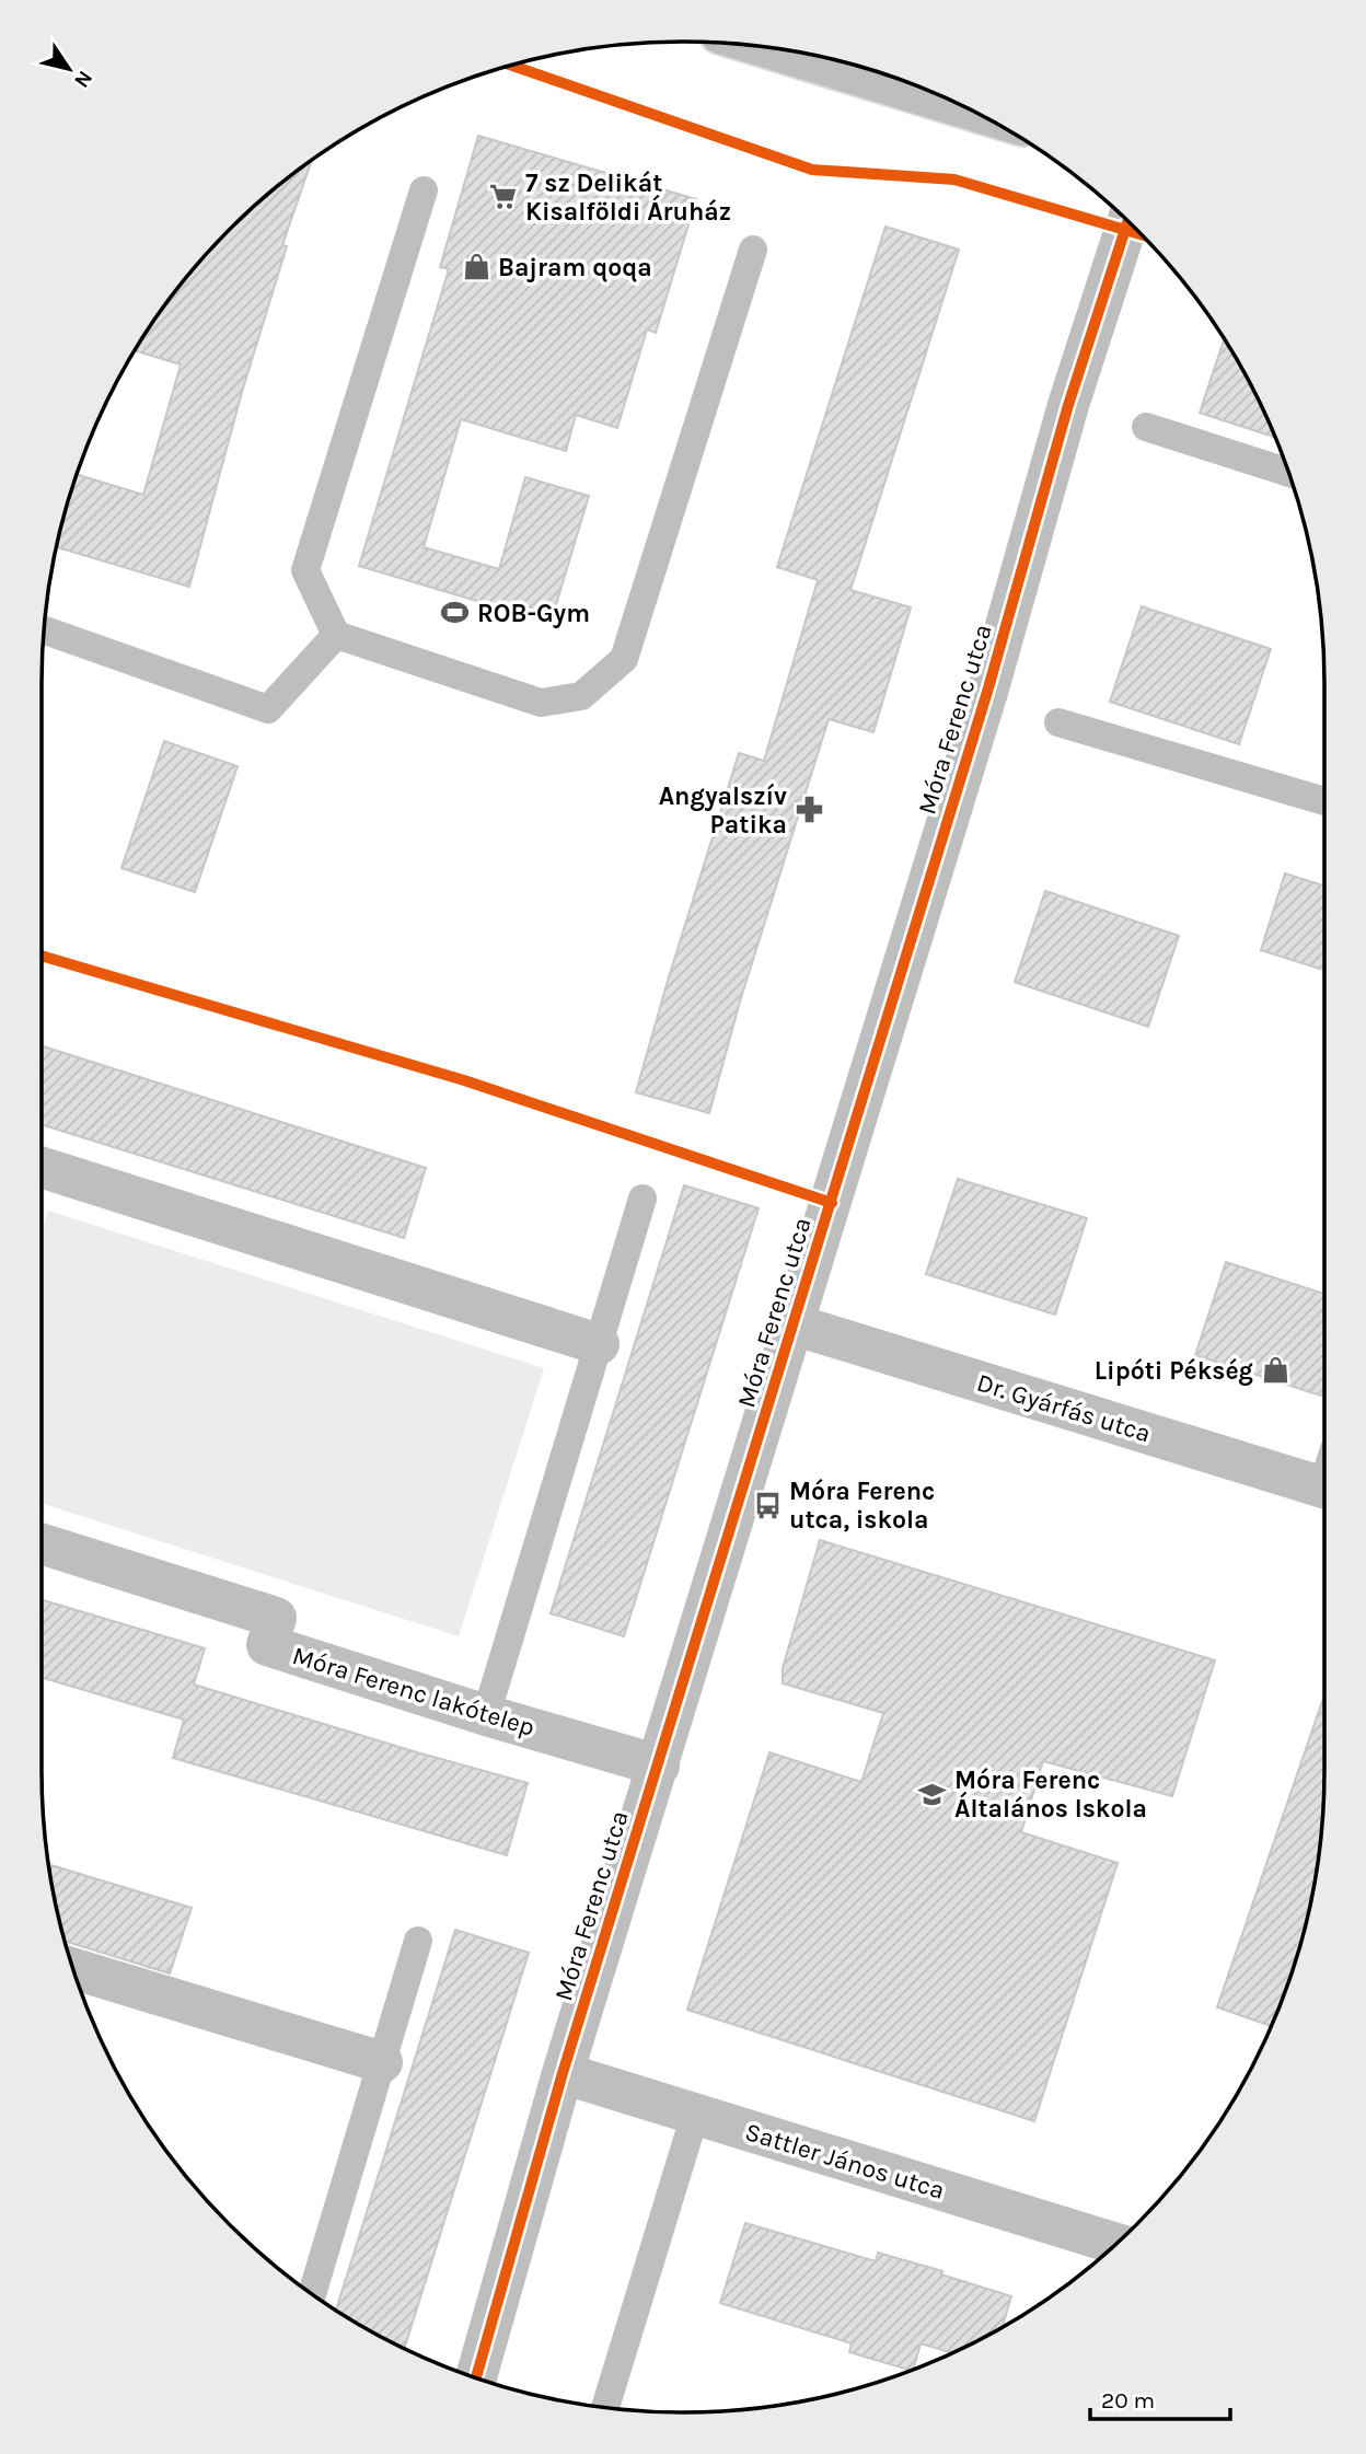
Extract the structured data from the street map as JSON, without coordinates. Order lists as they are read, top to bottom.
{
  "streets": {
    "street": [
      "Móra Ferenc utca",
      "Dr. Gyárfás utca",
      "Móra Ferenc lakótelep",
      "Sattler János utca"
    ]
  },
  "crossings": [
    ["Móra Ferenc utca", "Dr. Gyárfás utca"],
    ["Móra Ferenc utca", "Móra Ferenc lakótelep"],
    ["Móra Ferenc utca", "Sattler János utca"]
  ],
  "places": {
    "supermarket": ["7 sz Delikát Kisalföldi Áruház"],
    "shop": ["Bajram qoqa", "Lipóti Pékség"],
    "sports": ["ROB-Gym"],
    "pharmacy": ["Angyalszív Patika"],
    "bus stop": ["Móra Ferenc utca, iskola"],
    "school or university": ["Móra Ferenc Általános Iskola"]
  },
  "scale_bar": "20 m",
  "north": "bottom right"
}
